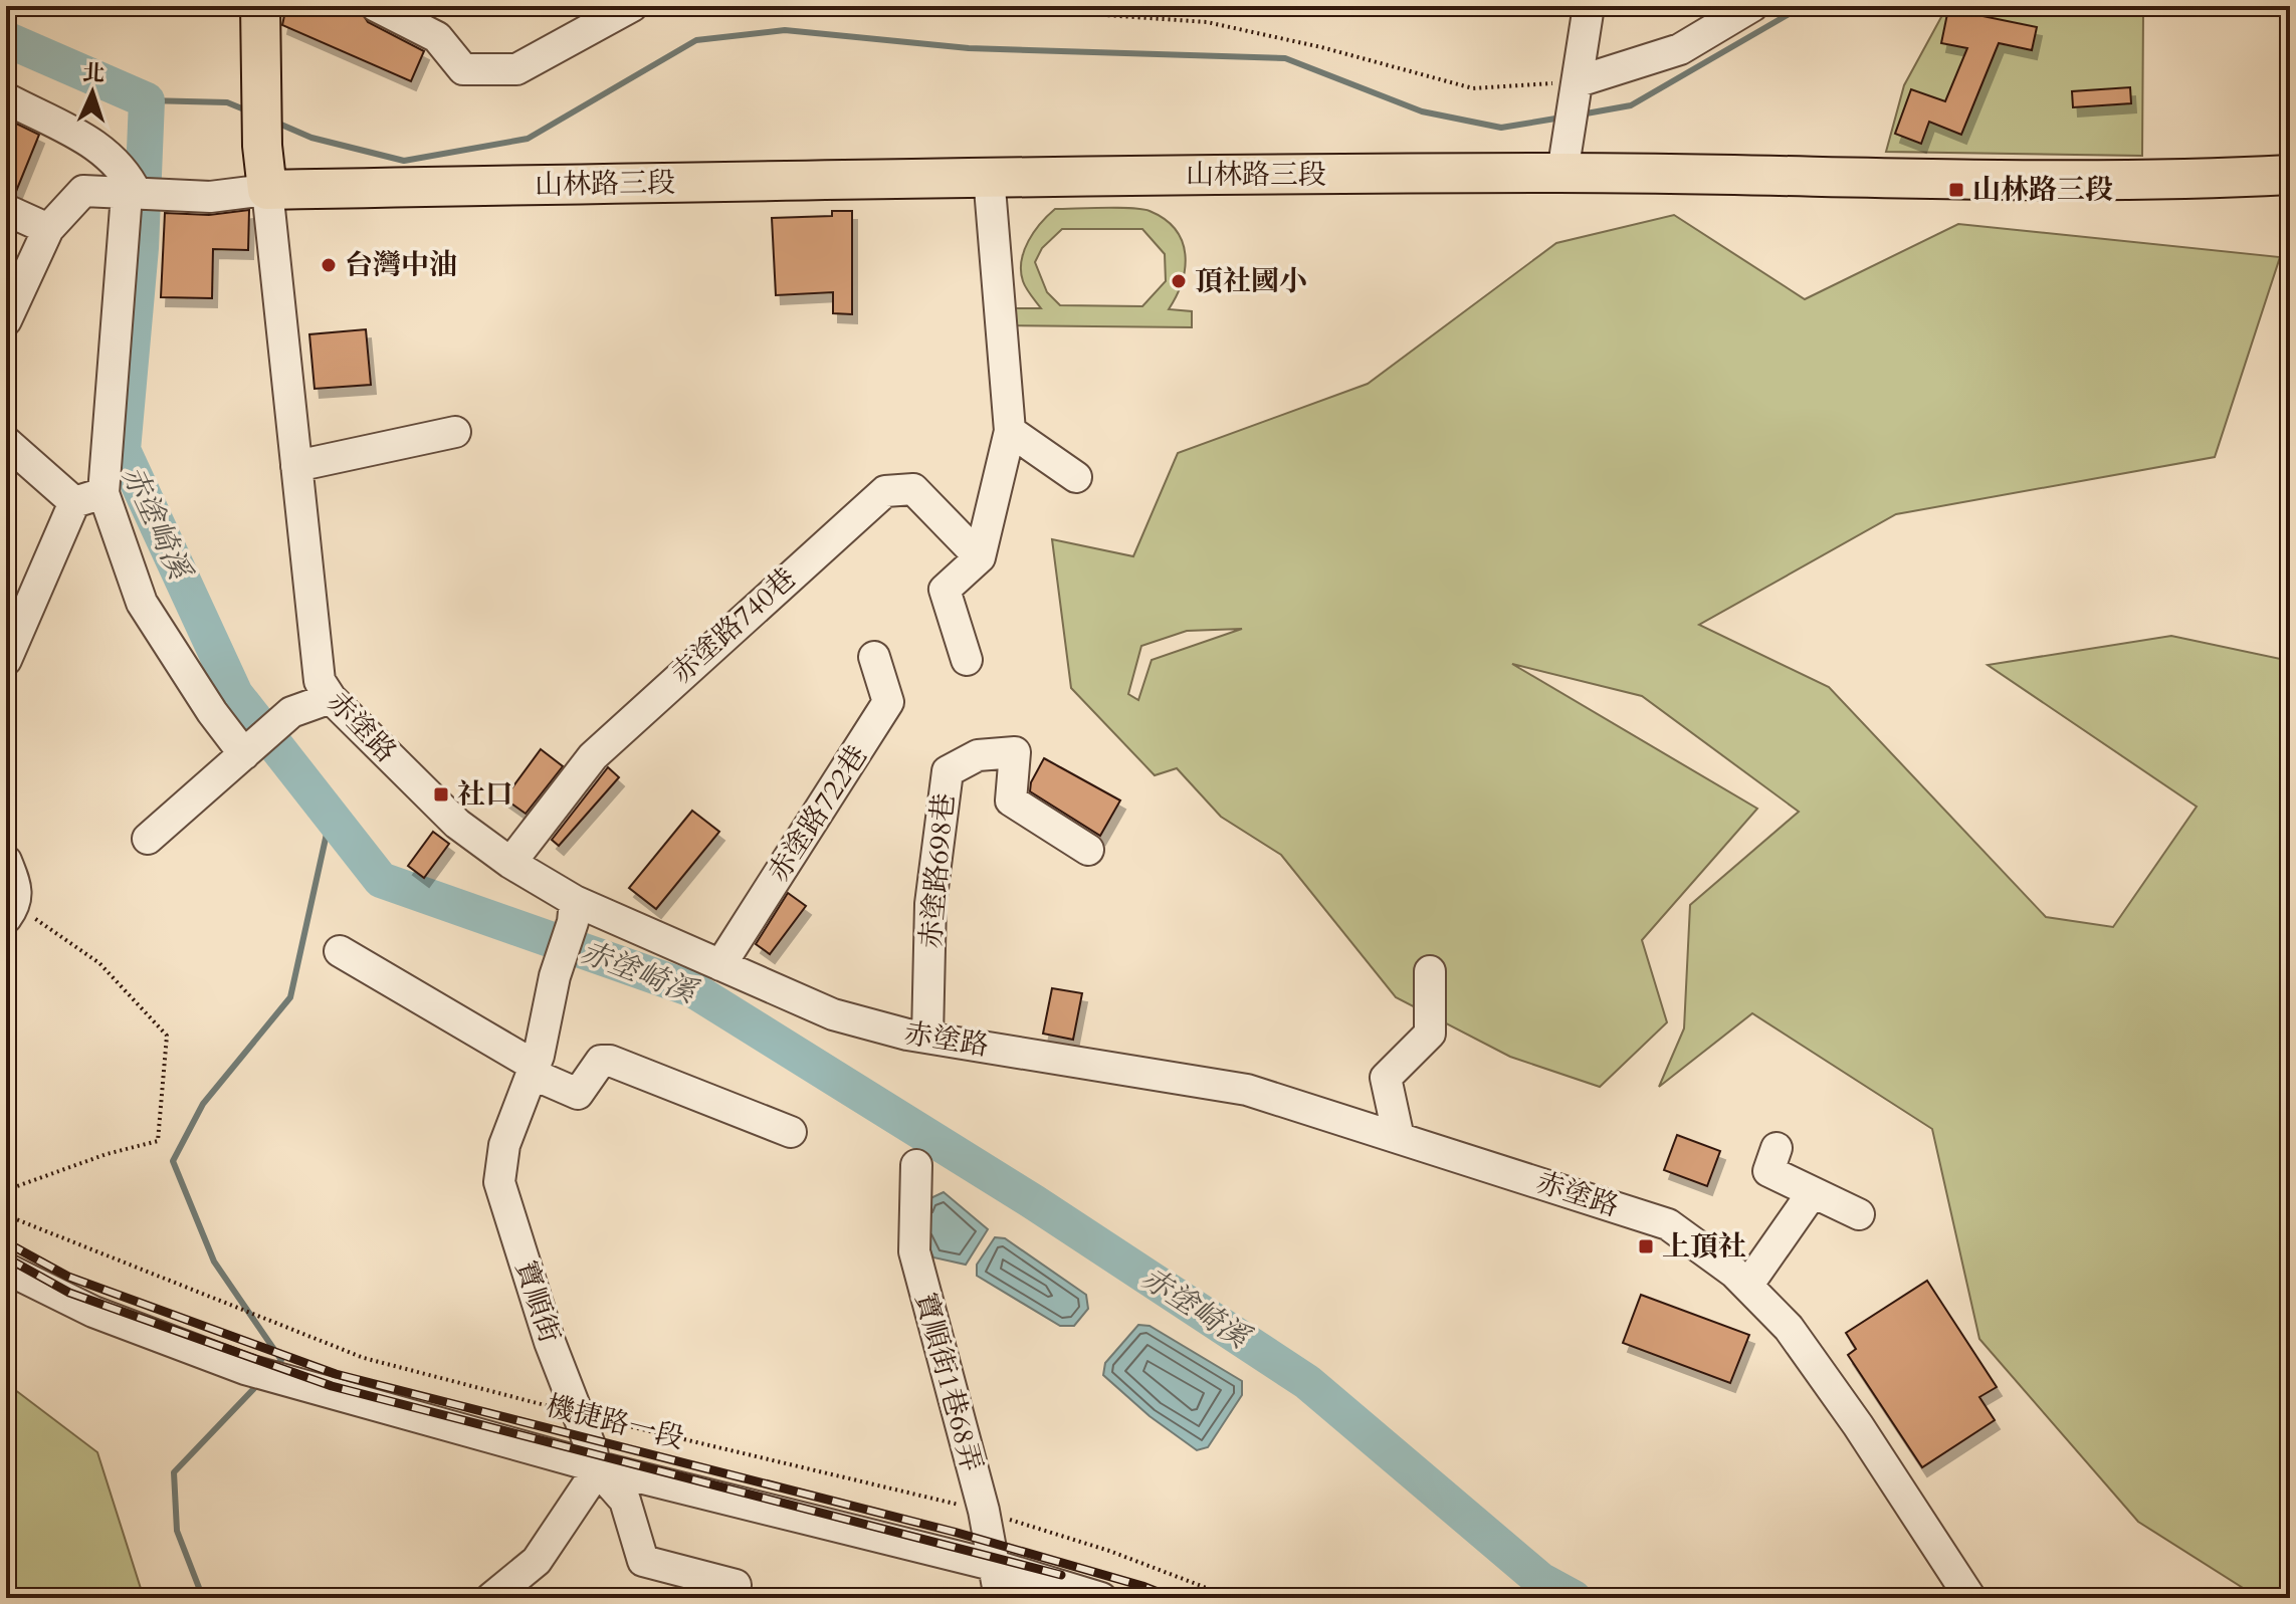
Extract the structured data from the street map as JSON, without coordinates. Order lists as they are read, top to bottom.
{
  "streets": {
    "main road": ["山林路三段"],
    "street": [
      "赤塗路740巷",
      "赤塗路",
      "赤塗路722巷",
      "赤塗路698巷",
      "寶順街",
      "寶順街1巷68弄",
      "機捷路一段"
    ]
  },
  "crossings": [
    ["山林路三段", "赤塗路"],
    ["赤塗路740巷", "赤塗路"],
    ["赤塗路", "赤塗路722巷"],
    ["赤塗路", "赤塗路698巷"],
    ["赤塗路", "寶順街"],
    ["寶順街", "機捷路一段"],
    ["寶順街1巷68弄", "機捷路一段"]
  ],
  "water": ["赤塗崎溪"],
  "places": {
    "transit": ["山林路三段", "社口", "上頂社"],
    "other": ["台灣中油", "頂社國小"]
  },
  "north": "top"
}
